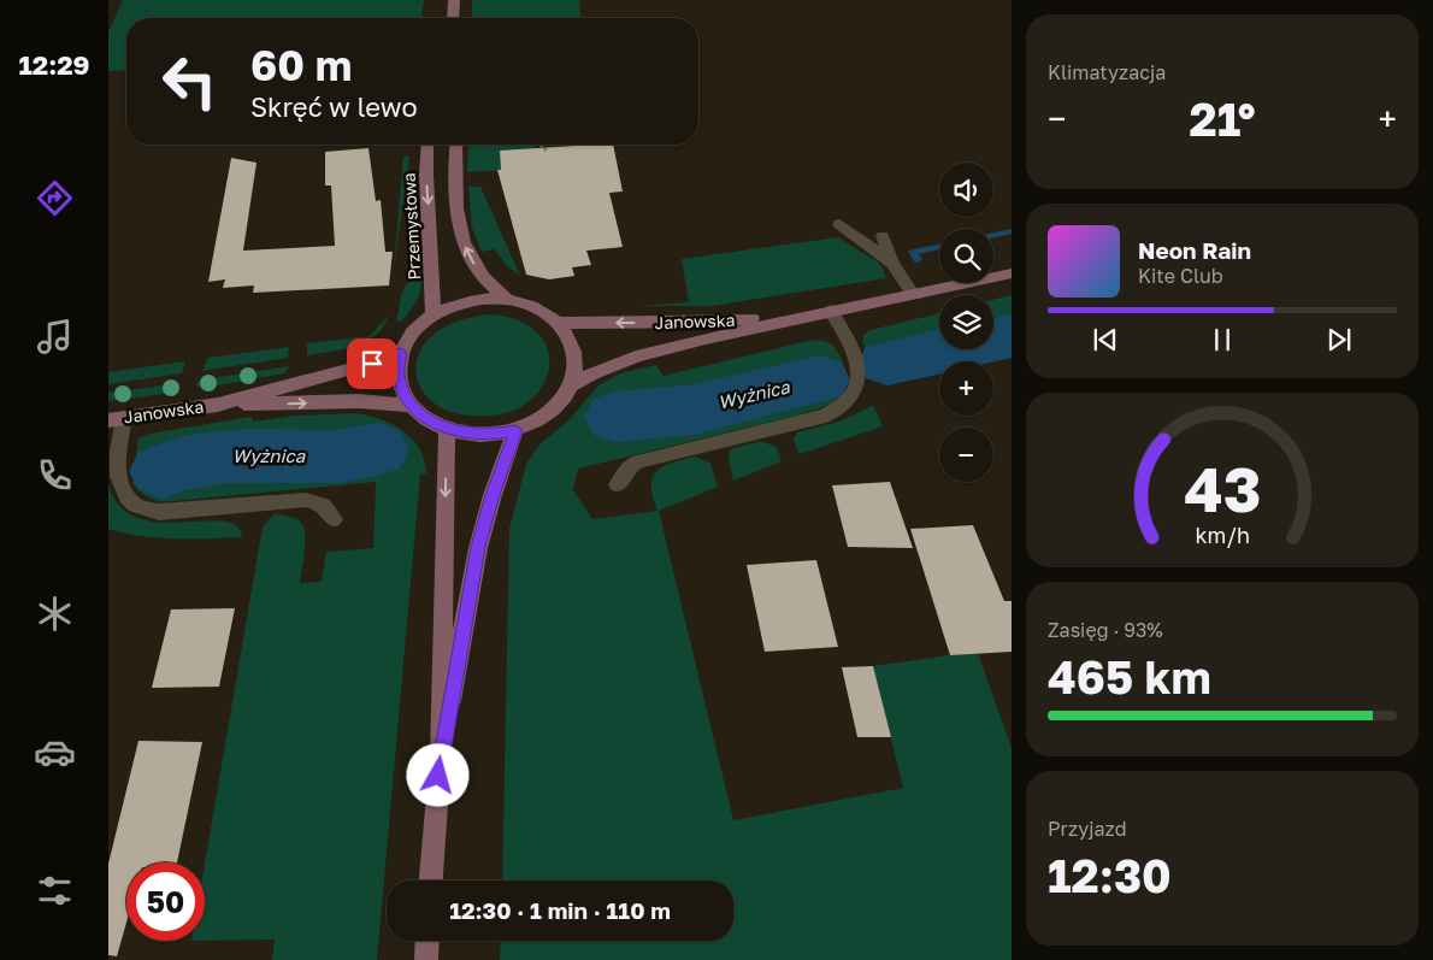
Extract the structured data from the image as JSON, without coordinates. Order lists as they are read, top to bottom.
{
  "streets": {
    "main road": ["Przemysłowa", "Janowska"]
  },
  "crossings": [
    ["Przemysłowa", "Janowska"]
  ],
  "water": ["Wyżnica"],
  "page": {
    "tabs": "12:29",
    "tile": [
      "Klimatyzacja",
      ["Zasięg · 93%", "465 km"],
      ["Przyjazd", "12:30"]
    ],
    "turn": ["60 m", "Skręć w lewo"],
    "heat": ["−", "21°", "+"],
    "map_buttons": ["+", "−"],
    "song": ["Neon Rain", "Kite Club"],
    "limit": "50",
    "trip": "12:30 · 1 min · 110 m",
    "gauge": ["43", "km/h"]
  }
}
